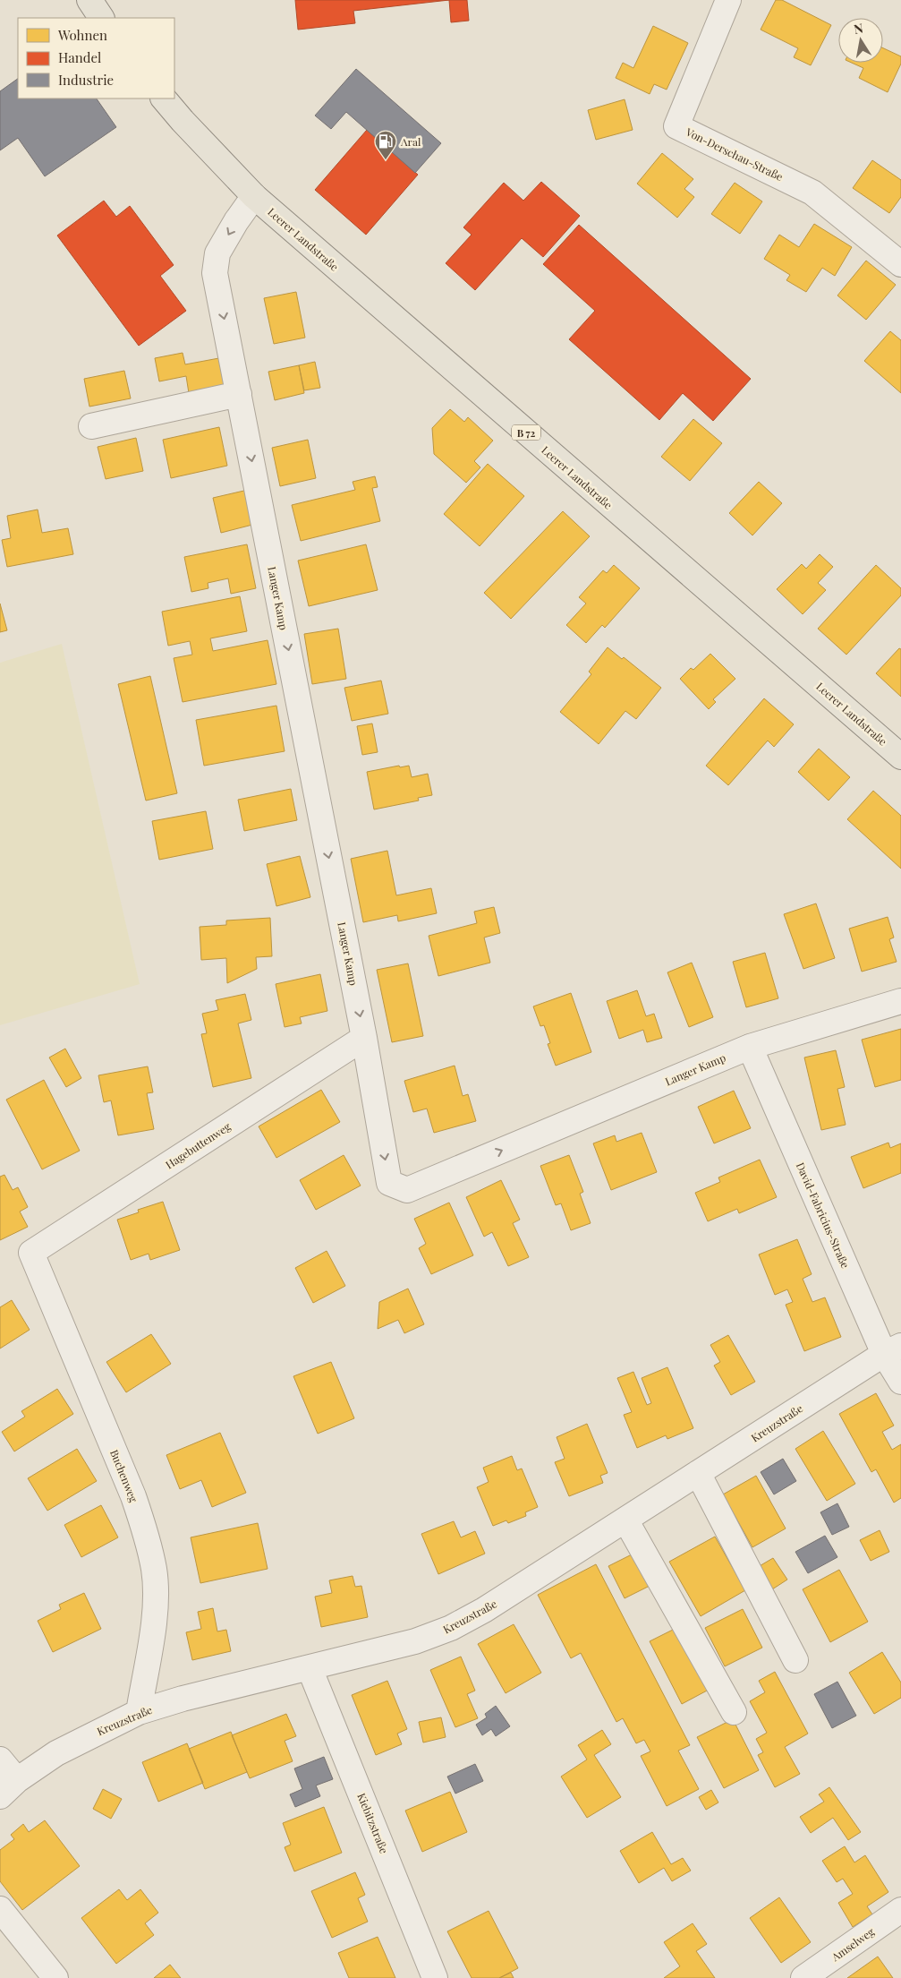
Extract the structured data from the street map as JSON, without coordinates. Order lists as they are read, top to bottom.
{
  "streets": {
    "main road": ["Leerer Landstraße", "B 72"],
    "street": [
      "Von-Derschau-Straße",
      "Langer Kamp",
      "Hagebuttenweg",
      "David-Fabricius-Straße",
      "Kreuzstraße",
      "Buchenweg",
      "Kiebitzstraße",
      "Amselweg"
    ]
  },
  "crossings": [
    ["Leerer Landstraße", "Langer Kamp"],
    ["Langer Kamp", "Hagebuttenweg"],
    ["Langer Kamp", "David-Fabricius-Straße"],
    ["Hagebuttenweg", "Buchenweg"],
    ["David-Fabricius-Straße", "Kreuzstraße"],
    ["Kreuzstraße", "Buchenweg"],
    ["Kreuzstraße", "Kiebitzstraße"]
  ],
  "places": {
    "fuel station": ["Aral"]
  },
  "legend": ["Wohnen", "Handel", "Industrie"],
  "north": "top"
}
